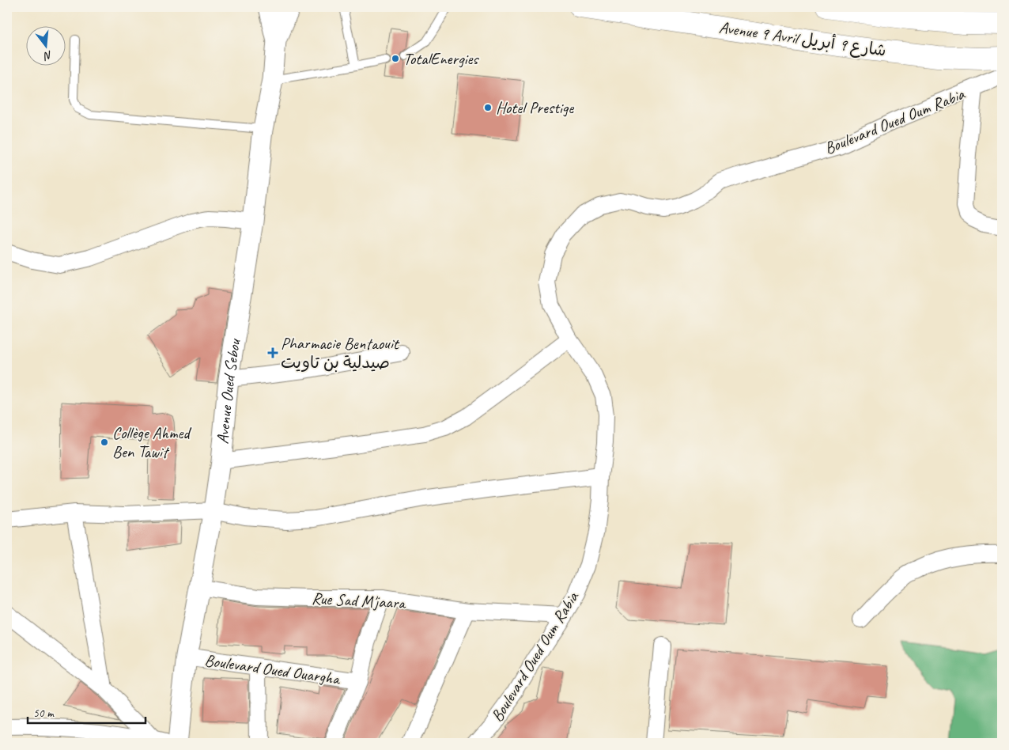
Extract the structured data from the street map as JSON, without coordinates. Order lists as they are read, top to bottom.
{
  "streets": {
    "highway": ["Avenue 9 Avril شارع 9 أبريل"],
    "street": [
      "Boulevard Oued Oum Rabia",
      "Avenue Oued Sebou",
      "Rue Sad M'jaara",
      "Boulevard Oued Ouargha"
    ]
  },
  "crossings": [
    ["Boulevard Oued Oum Rabia", "Rue Sad M'jaara"],
    ["Avenue Oued Sebou", "Rue Sad M'jaara"],
    ["Avenue Oued Sebou", "Boulevard Oued Ouargha"]
  ],
  "places": {
    "other": ["TotalEnergies", "Hotel Prestige", "Collège Ahmed Ben Tawit"],
    "health": ["Pharmacie Bentaouit صيدلية بن تاويت"]
  },
  "scale_bar": "50 m",
  "north": "bottom"
}
